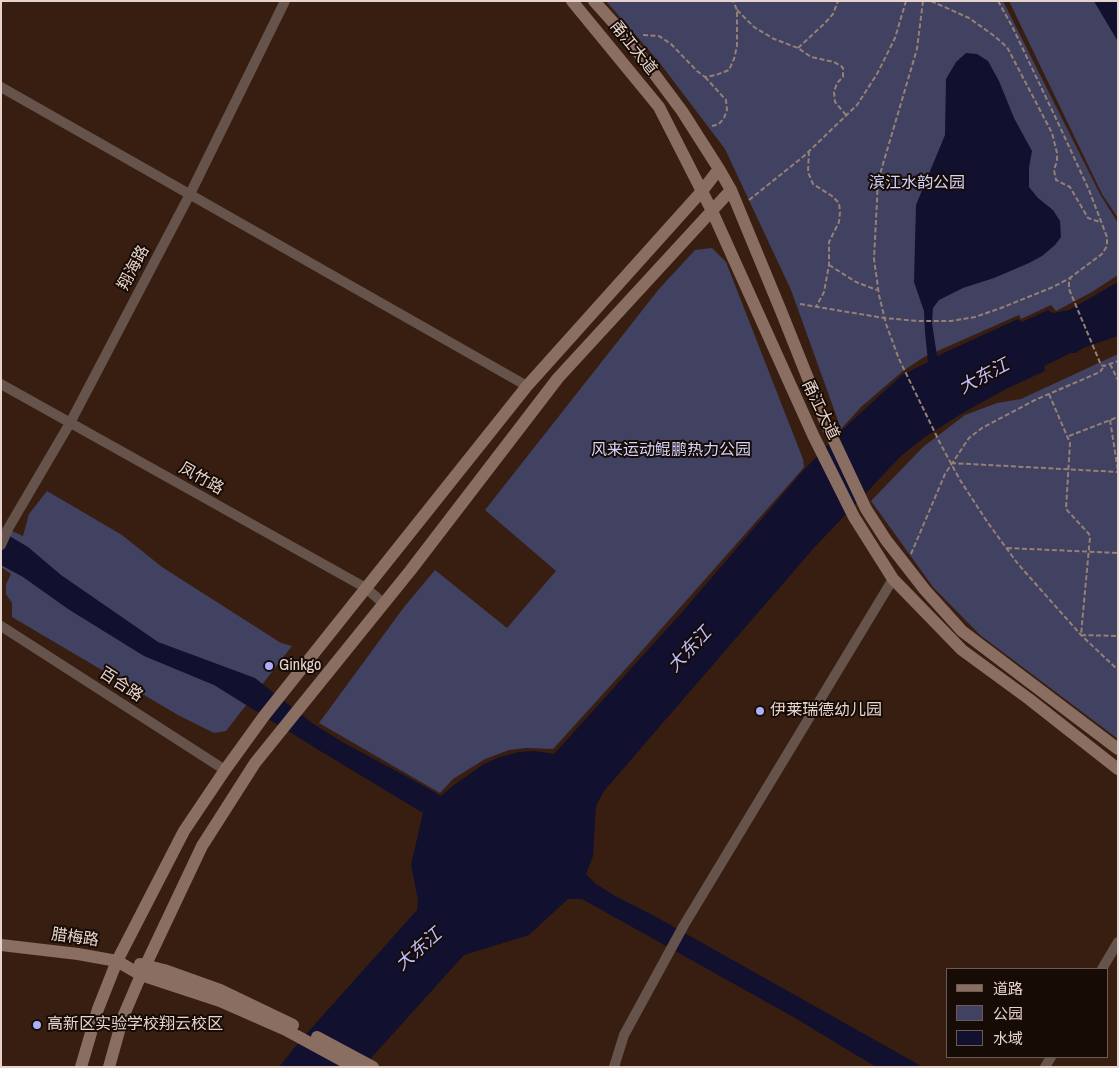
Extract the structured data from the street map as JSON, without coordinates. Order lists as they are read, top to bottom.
{
  "streets": {
    "street": [
      "甬江大道",
      "翔海路",
      "凤竹路",
      "百合路",
      "腊梅路"
    ]
  },
  "crossings": [
    ["翔海路", "凤竹路"]
  ],
  "water": ["大东江"],
  "parks": ["滨江水韵公园", "风来运动鲲鹏热力公园"],
  "places": ["Ginkgo", "伊莱瑞德幼儿园", "高新区实验学校翔云校区"],
  "legend": ["道路", "公园", "水域"]
}
